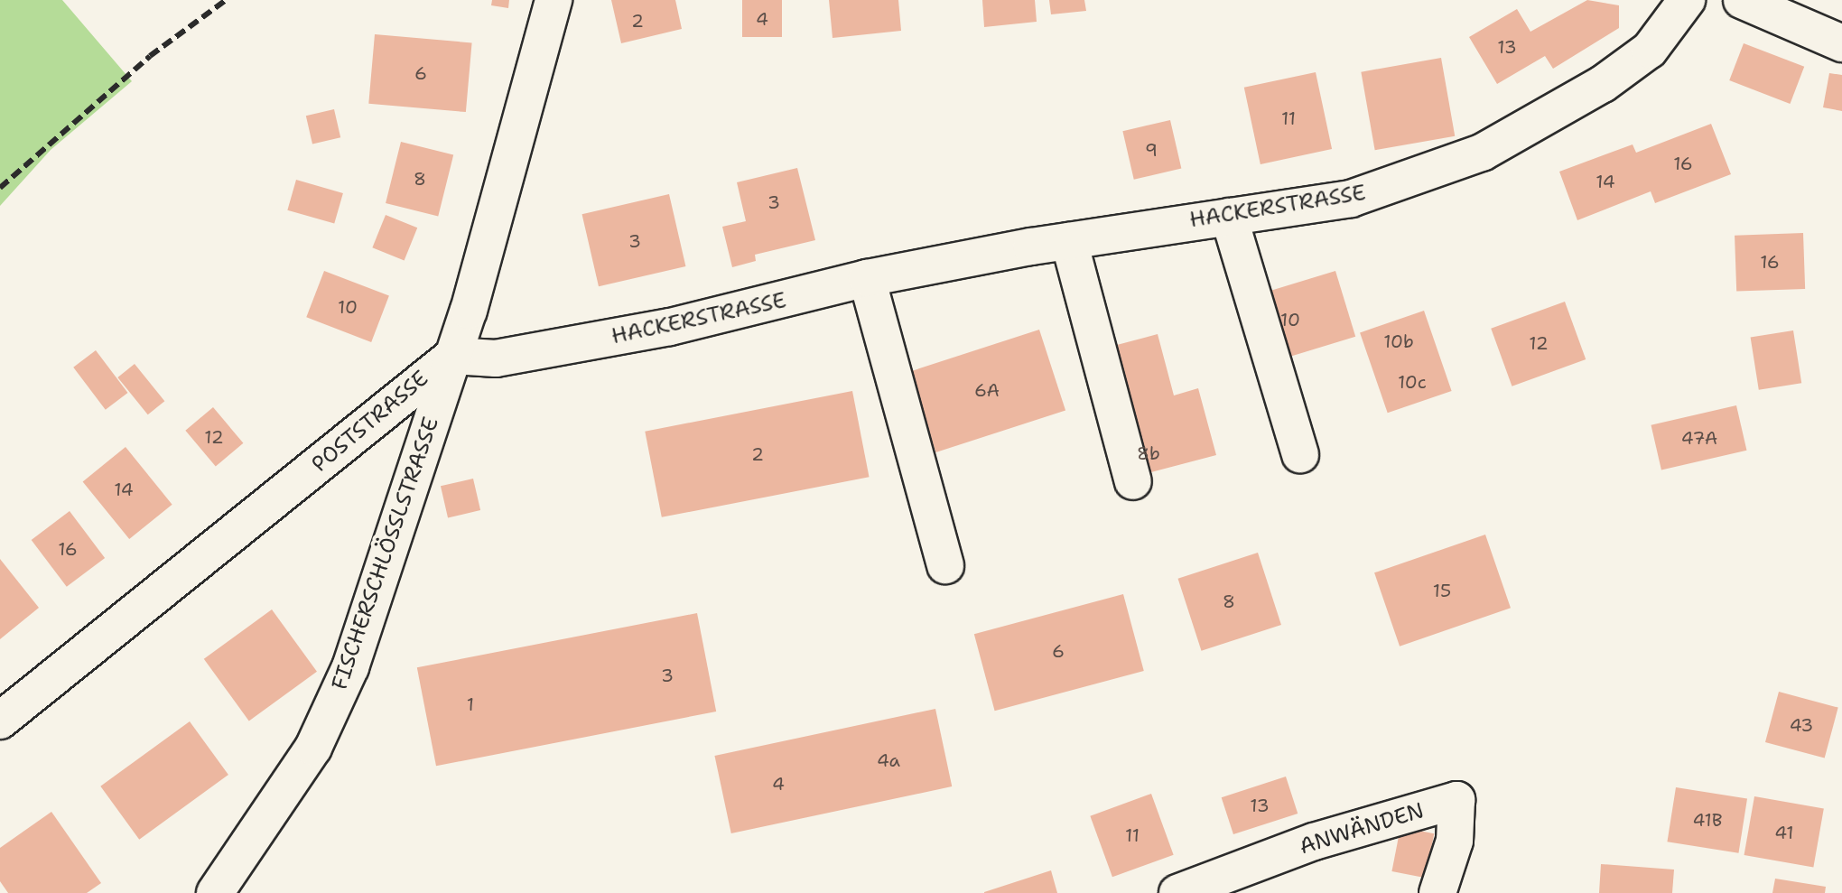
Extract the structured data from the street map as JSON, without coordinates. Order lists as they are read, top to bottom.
{
  "streets": {
    "street": [
      "HACKERSTRASSE",
      "POSTSTRASSE",
      "FISCHERSCHLÖSSLSTRASSE",
      "ANWÄNDEN"
    ]
  },
  "crossings": [
    ["HACKERSTRASSE", "POSTSTRASSE"],
    ["HACKERSTRASSE", "FISCHERSCHLÖSSLSTRASSE"],
    ["POSTSTRASSE", "FISCHERSCHLÖSSLSTRASSE"]
  ],
  "house_numbers": [
    "4",
    "2",
    "13",
    "6",
    "11",
    "9",
    "16",
    "8",
    "14",
    "3",
    "3",
    "16",
    "10",
    "10",
    "10b",
    "12",
    "10c",
    "6A",
    "12",
    "47A",
    "8b",
    "2",
    "14",
    "16",
    "15",
    "8",
    "6",
    "3",
    "1",
    "43",
    "4a",
    "4",
    "13",
    "41B",
    "41",
    "11"
  ]
}
